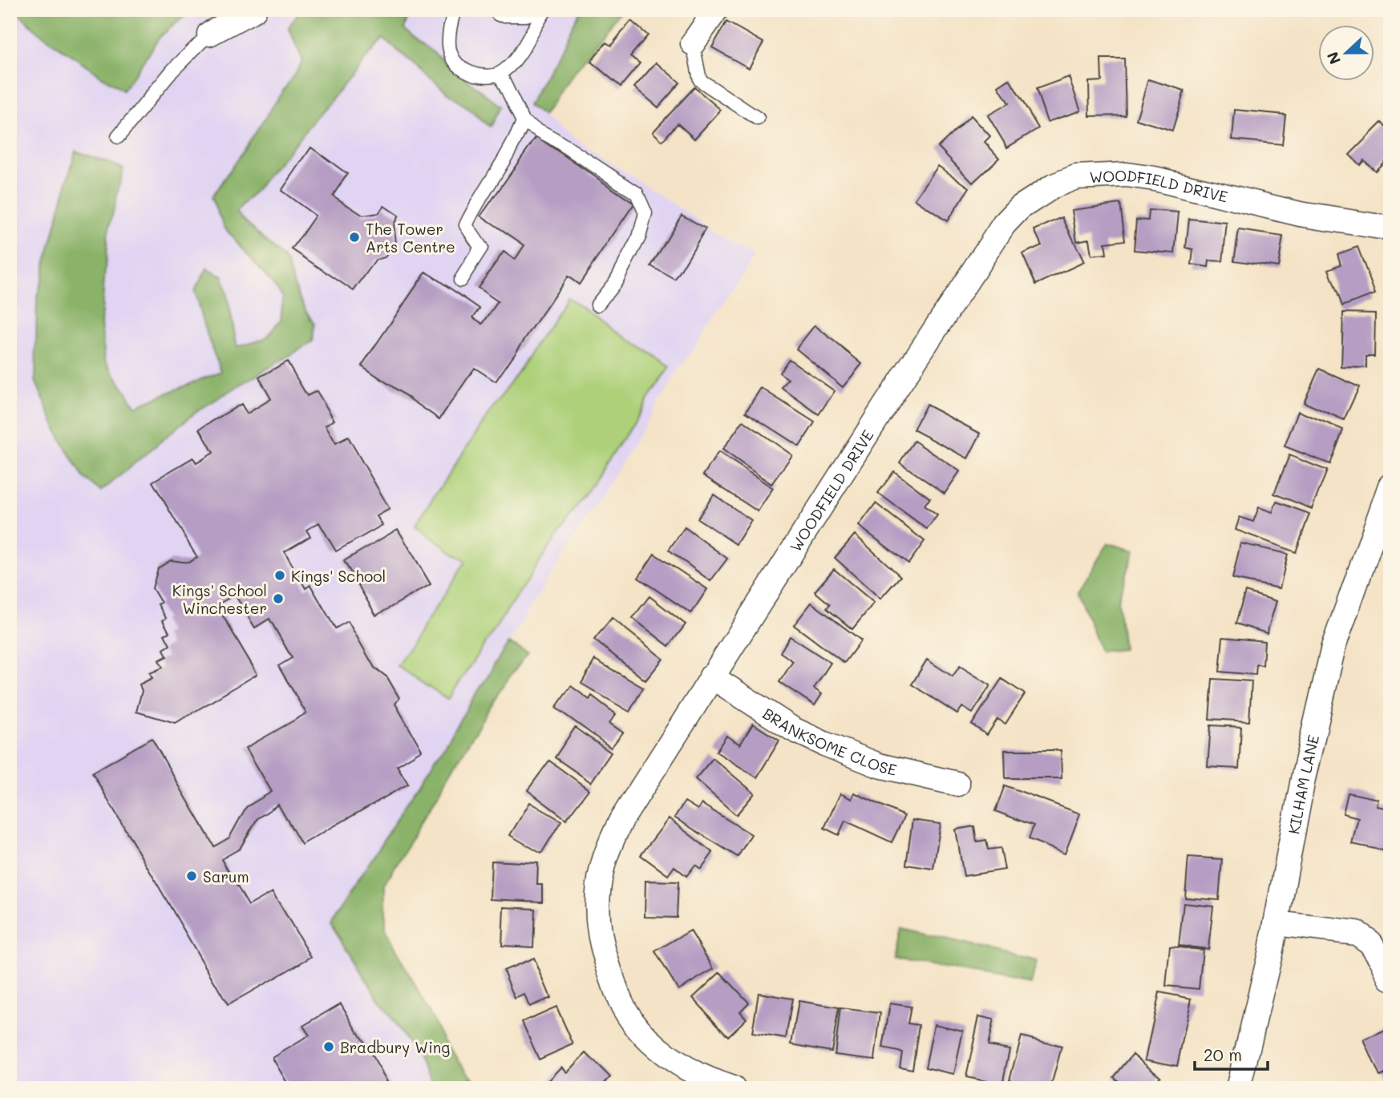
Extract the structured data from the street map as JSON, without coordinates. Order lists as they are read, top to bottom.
{
  "streets": {
    "street": ["WOODFIELD DRIVE", "BRANKSOME CLOSE", "KILHAM LANE"]
  },
  "crossings": [
    ["WOODFIELD DRIVE", "BRANKSOME CLOSE"]
  ],
  "places": [
    "The Tower Arts Centre",
    "Kings' School",
    "Kings' School Winchester",
    "Sarum",
    "Bradbury Wing"
  ],
  "scale_bar": "20 m",
  "north": "left"
}
